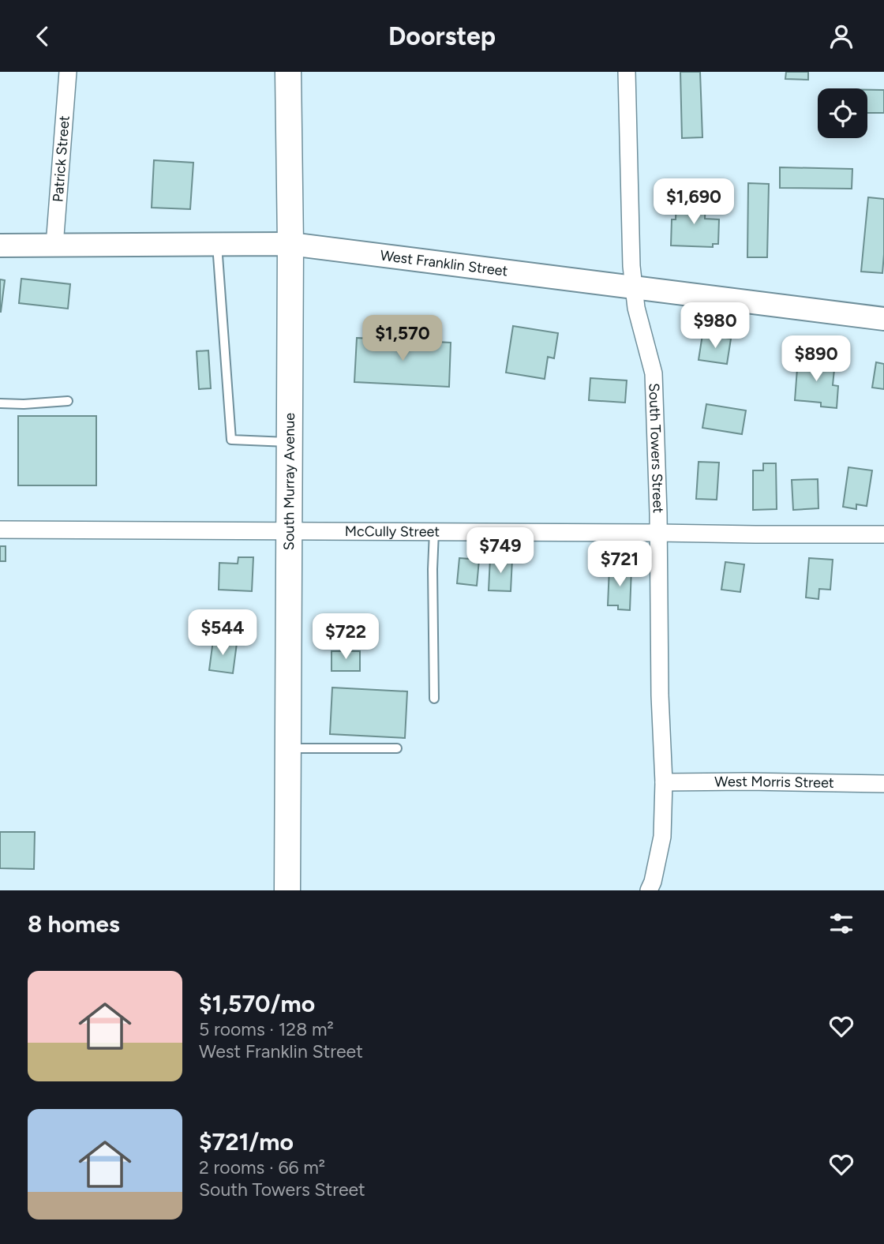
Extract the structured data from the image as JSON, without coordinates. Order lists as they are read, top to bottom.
{
  "streets": {
    "main road": ["South Murray Avenue"],
    "street": [
      "Patrick Street",
      "West Franklin Street",
      "South Towers Street",
      "McCully Street",
      "West Morris Street"
    ]
  },
  "crossings": [
    ["Patrick Street", "West Franklin Street"],
    ["West Franklin Street", "South Towers Street"],
    ["West Franklin Street", "South Murray Avenue"],
    ["South Towers Street", "McCully Street"],
    ["South Towers Street", "West Morris Street"],
    ["South Murray Avenue", "McCully Street"]
  ],
  "page": {
    "header": "Doorstep",
    "price": [
      "$1,690",
      "$980",
      "$1,570",
      "$890",
      "$749",
      "$721",
      "$544",
      "$722"
    ],
    "heading": "8 homes",
    "list": [
      {
        "name": "$1,570/mo",
        "note": "5 rooms · 128 m² · West Franklin Street"
      },
      {
        "name": "$721/mo",
        "note": "2 rooms · 66 m² · South Towers Street"
      }
    ]
  }
}
